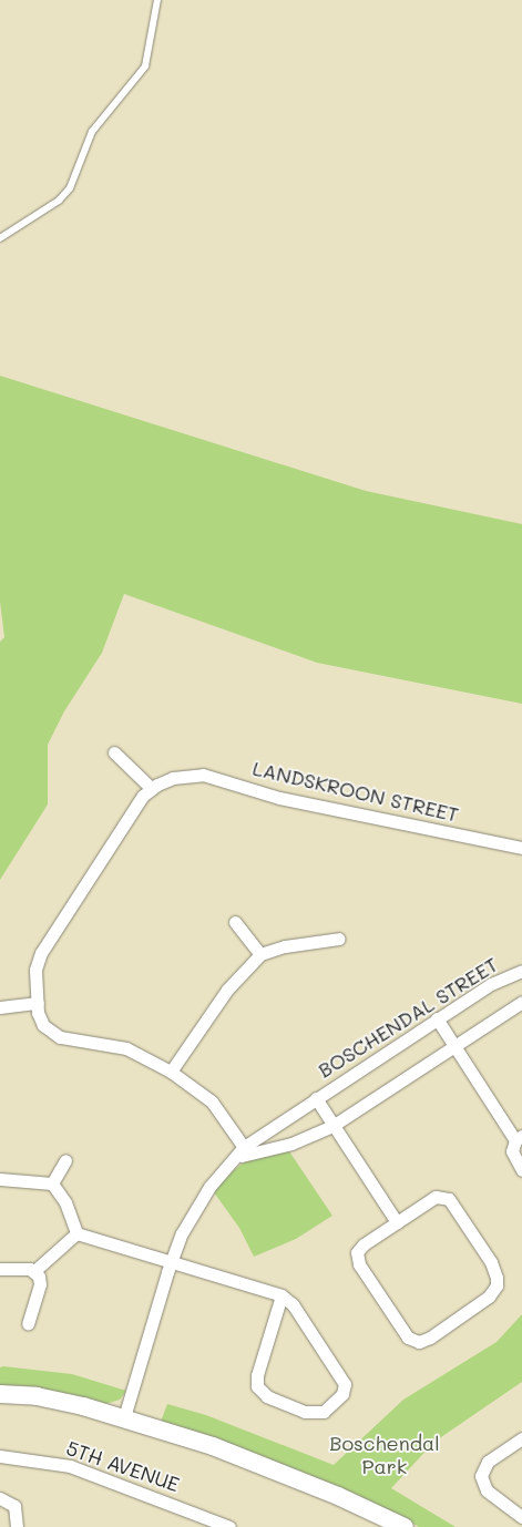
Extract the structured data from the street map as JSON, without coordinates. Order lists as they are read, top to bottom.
{
  "streets": {
    "street": ["LANDSKROON STREET", "BOSCHENDAL STREET", "5TH AVENUE"]
  },
  "crossings": [
    ["LANDSKROON STREET", "BOSCHENDAL STREET"]
  ],
  "parks": ["Boschendal Park"]
}
